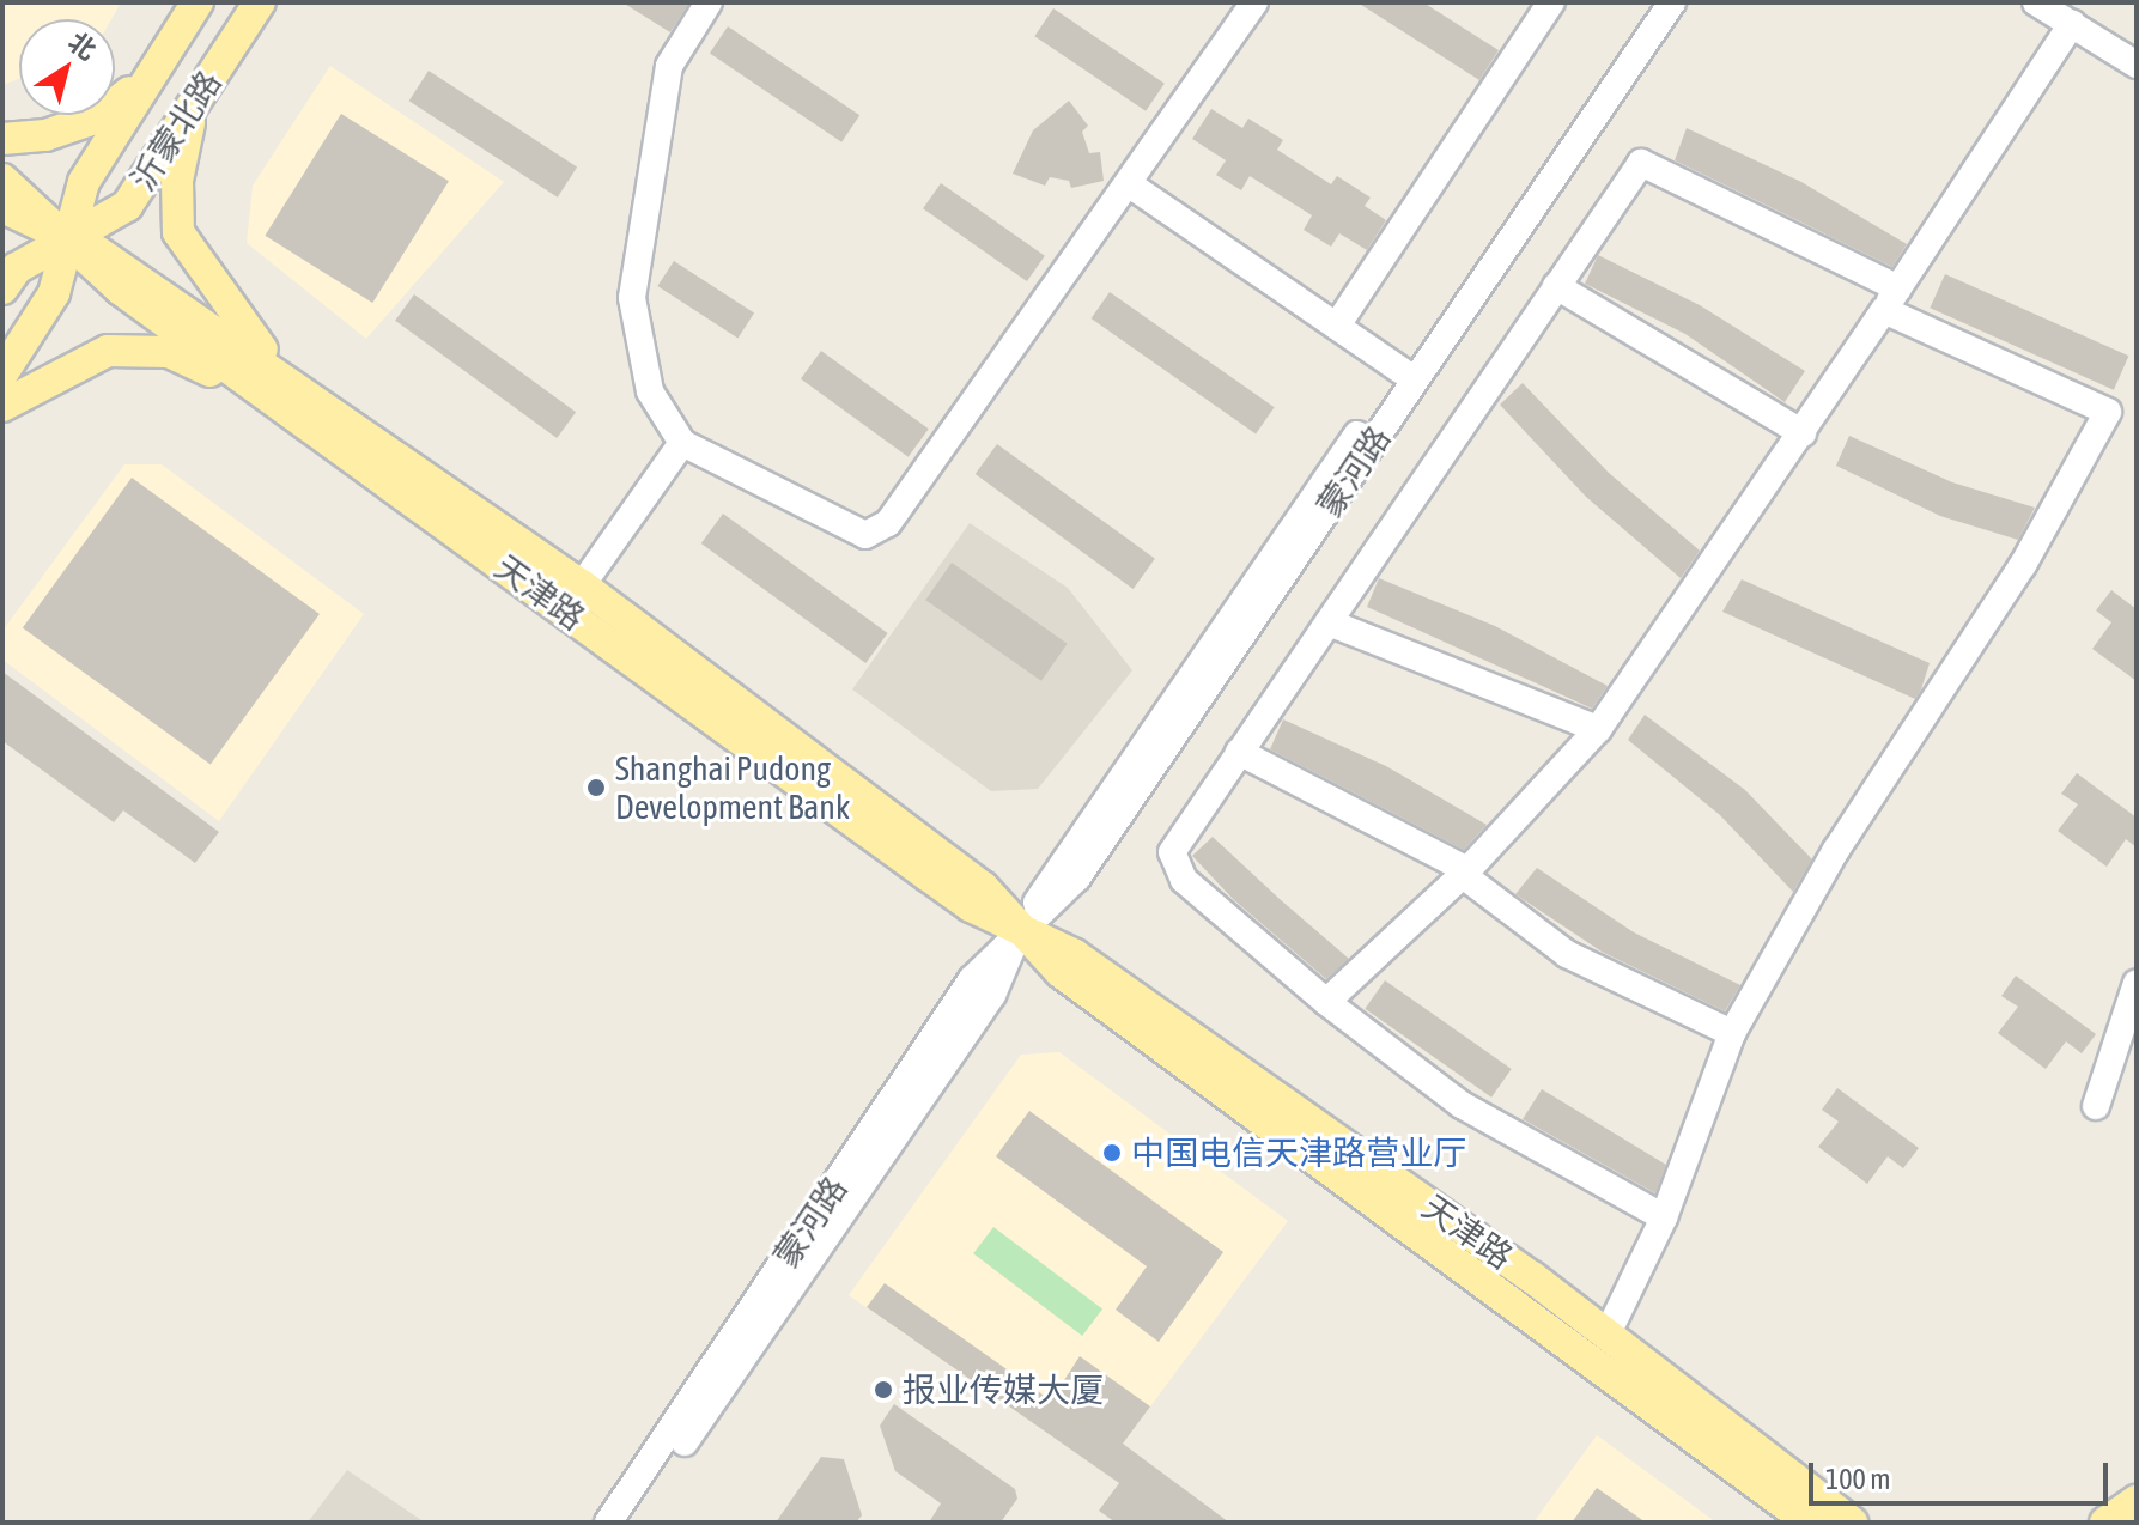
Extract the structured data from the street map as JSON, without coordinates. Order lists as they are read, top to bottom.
{
  "streets": {
    "main road": ["沂蒙北路", "天津路"],
    "street": ["蒙河路"]
  },
  "crossings": [
    ["沂蒙北路", "天津路"],
    ["蒙河路", "天津路"]
  ],
  "places": ["Shanghai Pudong Development Bank", "中国电信天津路营业厅", "报业传媒大厦"],
  "scale_bar": "100 m",
  "north": "top right"
}
